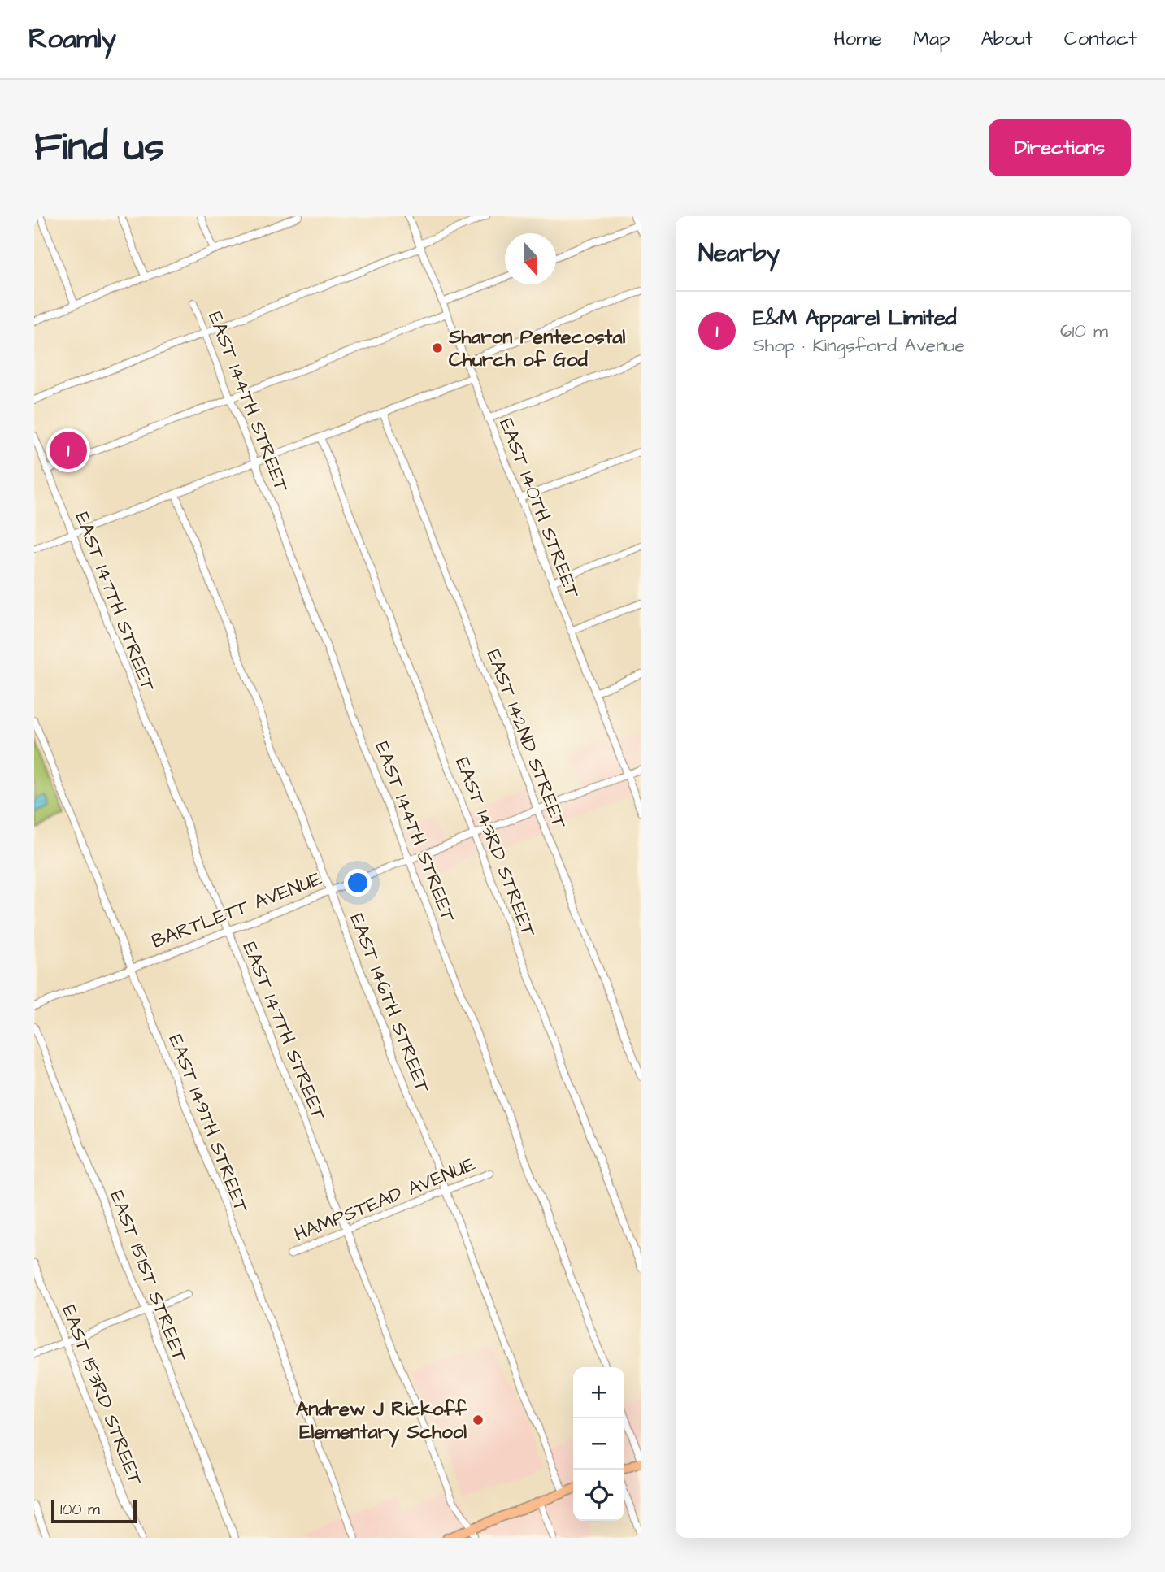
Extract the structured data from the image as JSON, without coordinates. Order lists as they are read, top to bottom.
{
  "streets": {
    "street": [
      "EAST 144TH STREET",
      "EAST 140TH STREET",
      "EAST 147TH STREET",
      "EAST 142ND STREET",
      "EAST 143RD STREET",
      "BARTLETT AVENUE",
      "EAST 146TH STREET",
      "EAST 149TH STREET",
      "HAMPSTEAD AVENUE",
      "EAST 151ST STREET",
      "EAST 153RD STREET"
    ]
  },
  "crossings": [
    ["EAST 144TH STREET", "BARTLETT AVENUE"],
    ["EAST 140TH STREET", "BARTLETT AVENUE"],
    ["EAST 147TH STREET", "BARTLETT AVENUE"],
    ["EAST 147TH STREET", "HAMPSTEAD AVENUE"],
    ["EAST 142ND STREET", "BARTLETT AVENUE"],
    ["EAST 143RD STREET", "BARTLETT AVENUE"],
    ["BARTLETT AVENUE", "EAST 146TH STREET"],
    ["BARTLETT AVENUE", "EAST 149TH STREET"],
    ["EAST 146TH STREET", "HAMPSTEAD AVENUE"]
  ],
  "places": ["Sharon Pentecostal Church of God", "Andrew J Rickoff Elementary School"],
  "scale_bar": "100 m",
  "north": "bottom",
  "page": {
    "header": "Roamly",
    "nav": [
      "Home",
      "Map",
      "About",
      "Contact"
    ],
    "buttons": "Directions",
    "title": "Find us",
    "heading": "Nearby",
    "list": [
      {
        "mark": "1",
        "name": "E&M Apparel Limited",
        "note": "Shop · Kingsford Avenue",
        "value": "610 m"
      }
    ],
    "pins": "1",
    "map_buttons": ["+", "−"],
    "scale": "100 m"
  }
}
